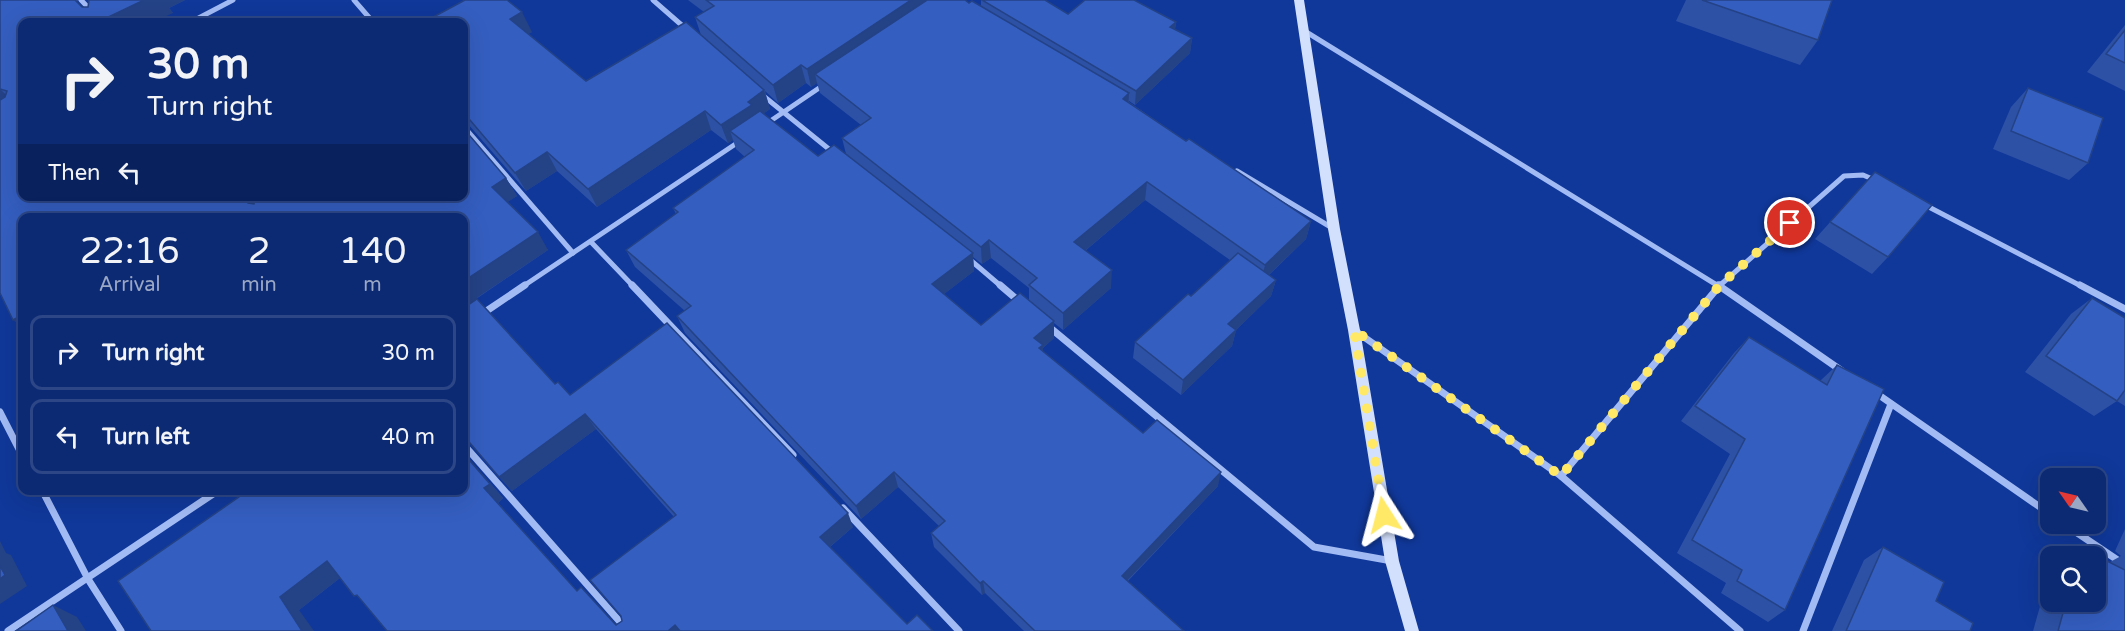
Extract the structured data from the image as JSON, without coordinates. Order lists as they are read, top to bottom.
{
  "north": "top left",
  "page": {
    "turn": ["30 m", "Turn right"],
    "then": "Then",
    "eta": [
      "22:16",
      "Arrival",
      "2",
      "min",
      "140",
      "m"
    ],
    "list": [
      {
        "name": "Turn right",
        "value": "30 m"
      },
      {
        "name": "Turn left",
        "value": "40 m"
      }
    ]
  }
}
